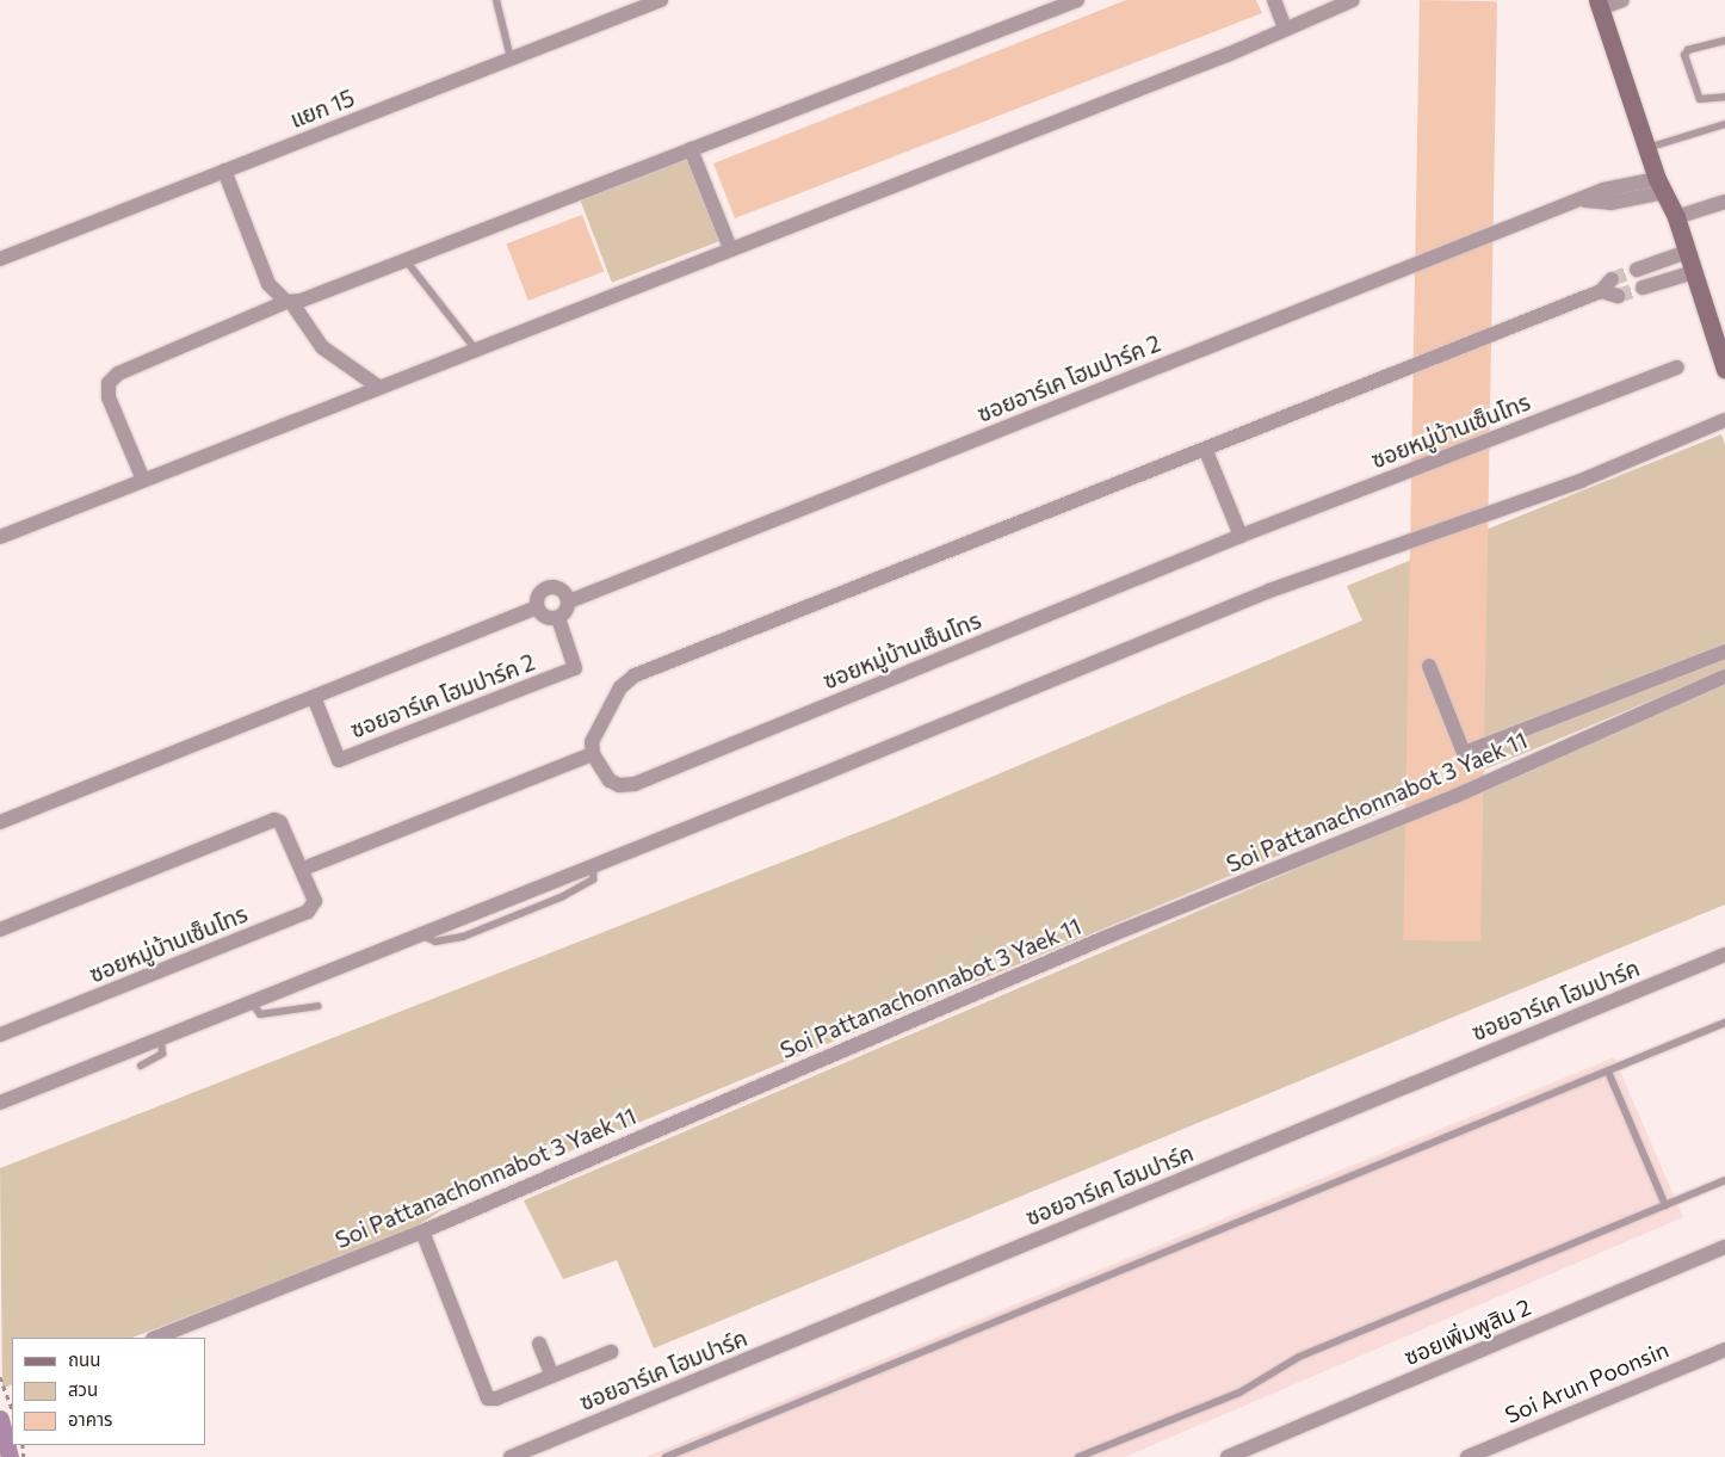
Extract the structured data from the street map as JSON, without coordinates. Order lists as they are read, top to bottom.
{
  "streets": {
    "street": [
      "แยก 15",
      "ซอยอาร์เค โฮมปาร์ค 2",
      "ซอยหมู่บ้านเซ็นโทร",
      "Soi Pattanachonnabot 3 Yaek 11",
      "ซอยอาร์เค โฮมปาร์ค",
      "ซอยเพิ่มพูสิน 2",
      "Soi Arun Poonsin"
    ]
  },
  "legend": ["ถนน", "สวน", "อาคาร"]
}
